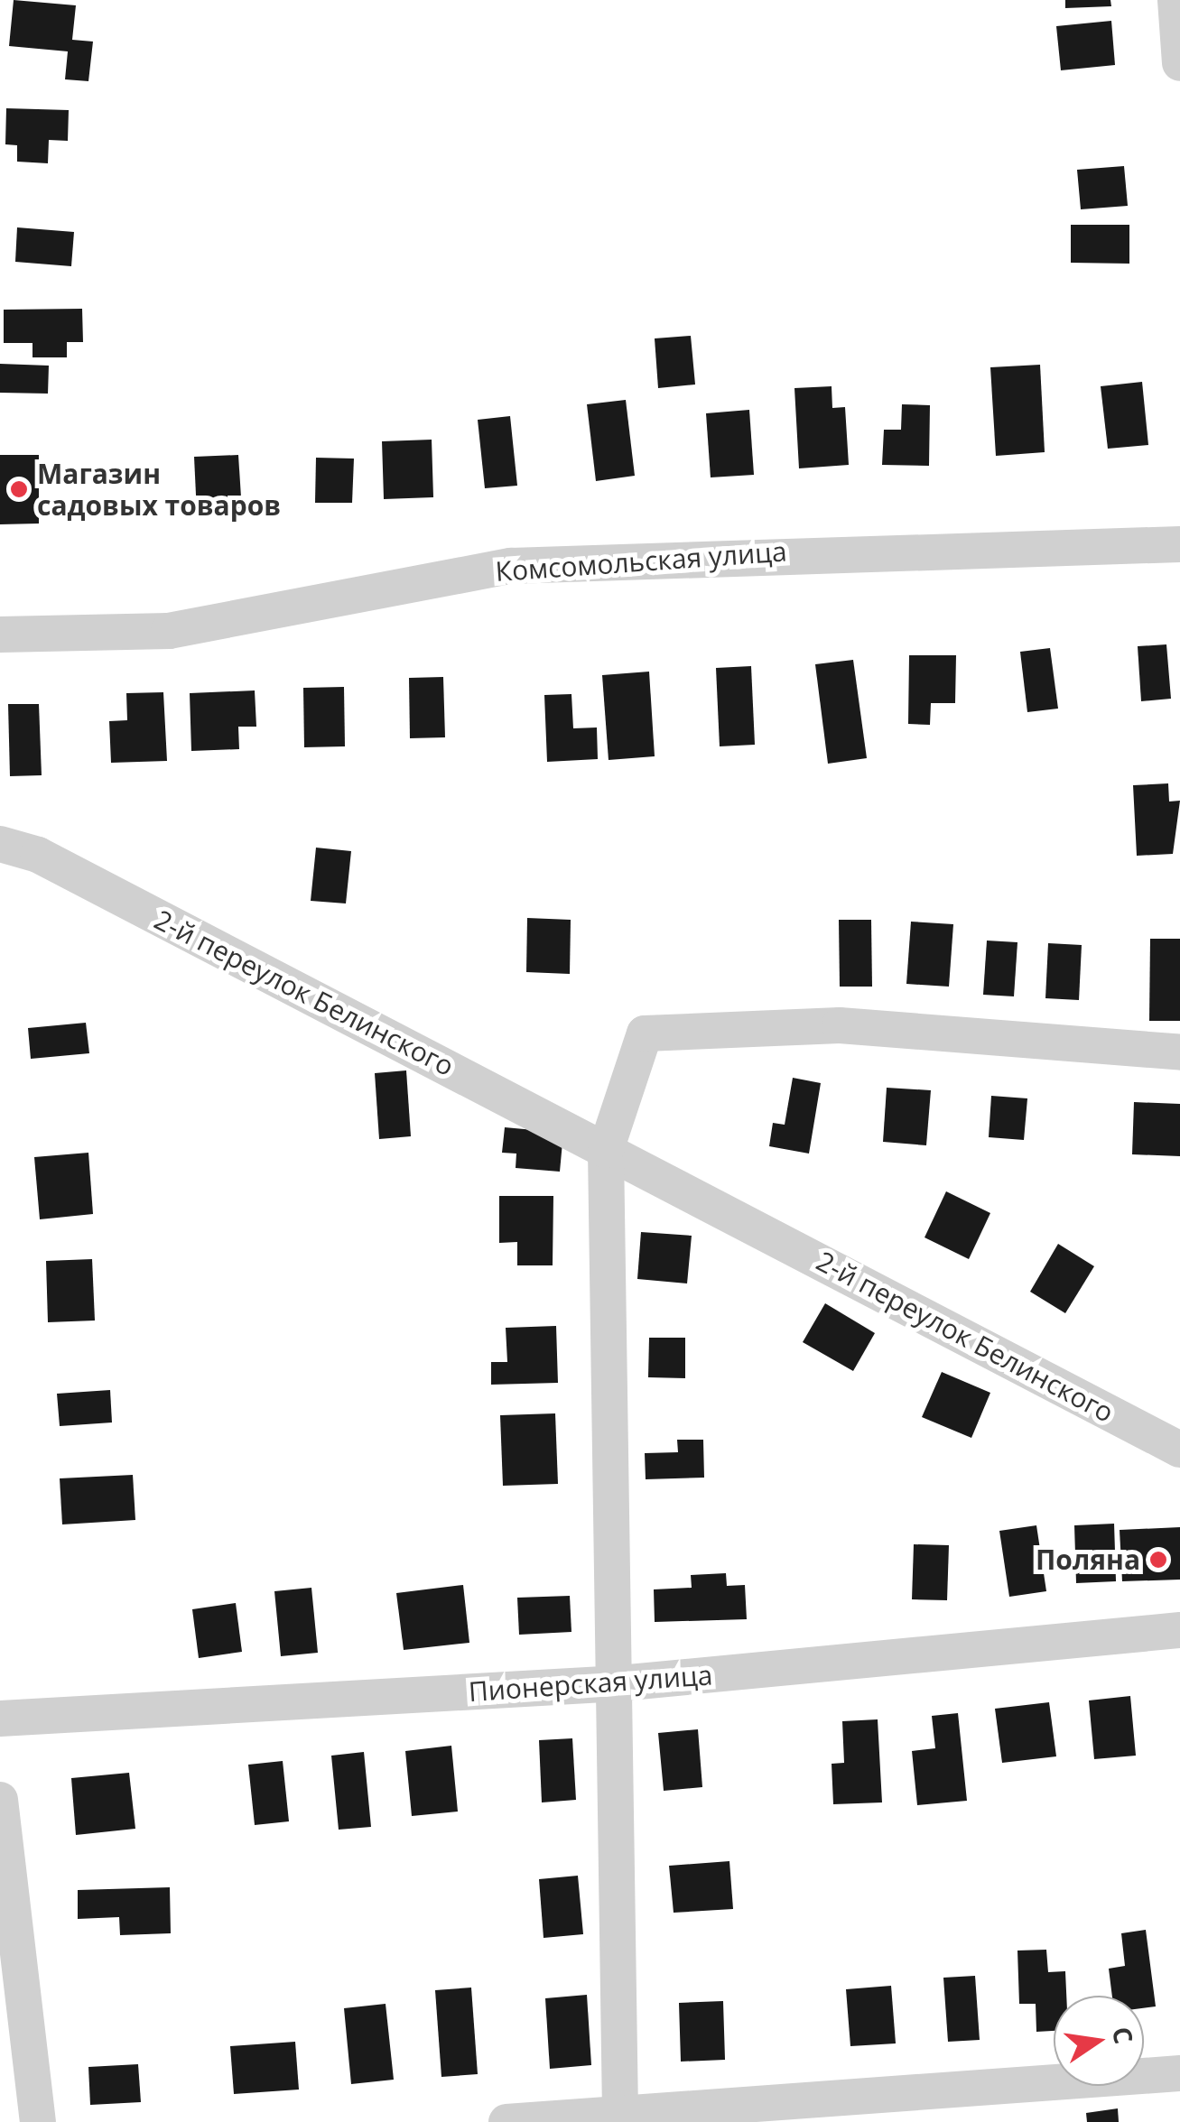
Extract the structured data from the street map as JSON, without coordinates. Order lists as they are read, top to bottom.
{
  "streets": {
    "street": ["Комсомольская улица", "2-й переулок Белинского", "Пионерская улица"]
  },
  "places": ["Магазин садовых товаров", "Поляна"],
  "north": "right"
}
